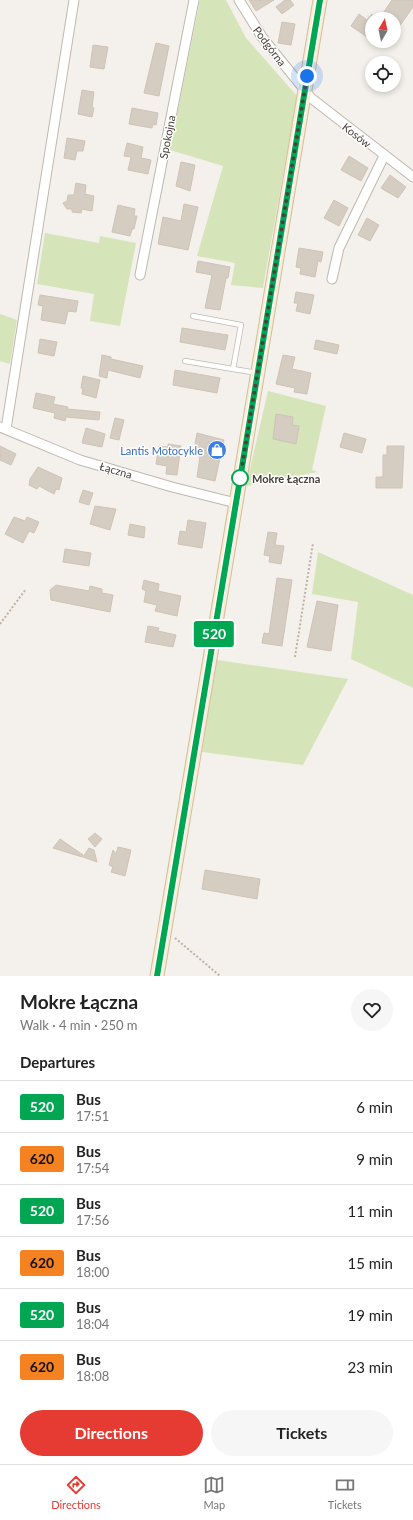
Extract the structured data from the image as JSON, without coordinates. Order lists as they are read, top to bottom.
{
  "streets": {
    "street": [
      "Podgórna",
      "Kosów",
      "Spokojna",
      "Łączna"
    ]
  },
  "crossings": [
    ["Podgórna", "Kosów"]
  ],
  "places": {
    "shop": ["Lantis Motocykle"],
    "other": ["Mokre Łączna"]
  },
  "lines": ["bus line 520"],
  "north": "top",
  "page": {
    "on_map": "520",
    "heading": [
      ["Mokre Łączna", "Walk · 4 min · 250 m"],
      "Departures"
    ],
    "list": [
      {
        "mark": "520",
        "name": "Bus",
        "note": "17:51",
        "value": "6 min"
      },
      {
        "mark": "620",
        "name": "Bus",
        "note": "17:54",
        "value": "9 min"
      },
      {
        "mark": "520",
        "name": "Bus",
        "note": "17:56",
        "value": "11 min"
      },
      {
        "mark": "620",
        "name": "Bus",
        "note": "18:00",
        "value": "15 min"
      },
      {
        "mark": "520",
        "name": "Bus",
        "note": "18:04",
        "value": "19 min"
      },
      {
        "mark": "620",
        "name": "Bus",
        "note": "18:08",
        "value": "23 min"
      }
    ],
    "buttons": ["Directions", "Tickets"],
    "tabs": ["Directions", "Map", "Tickets"]
  }
}
